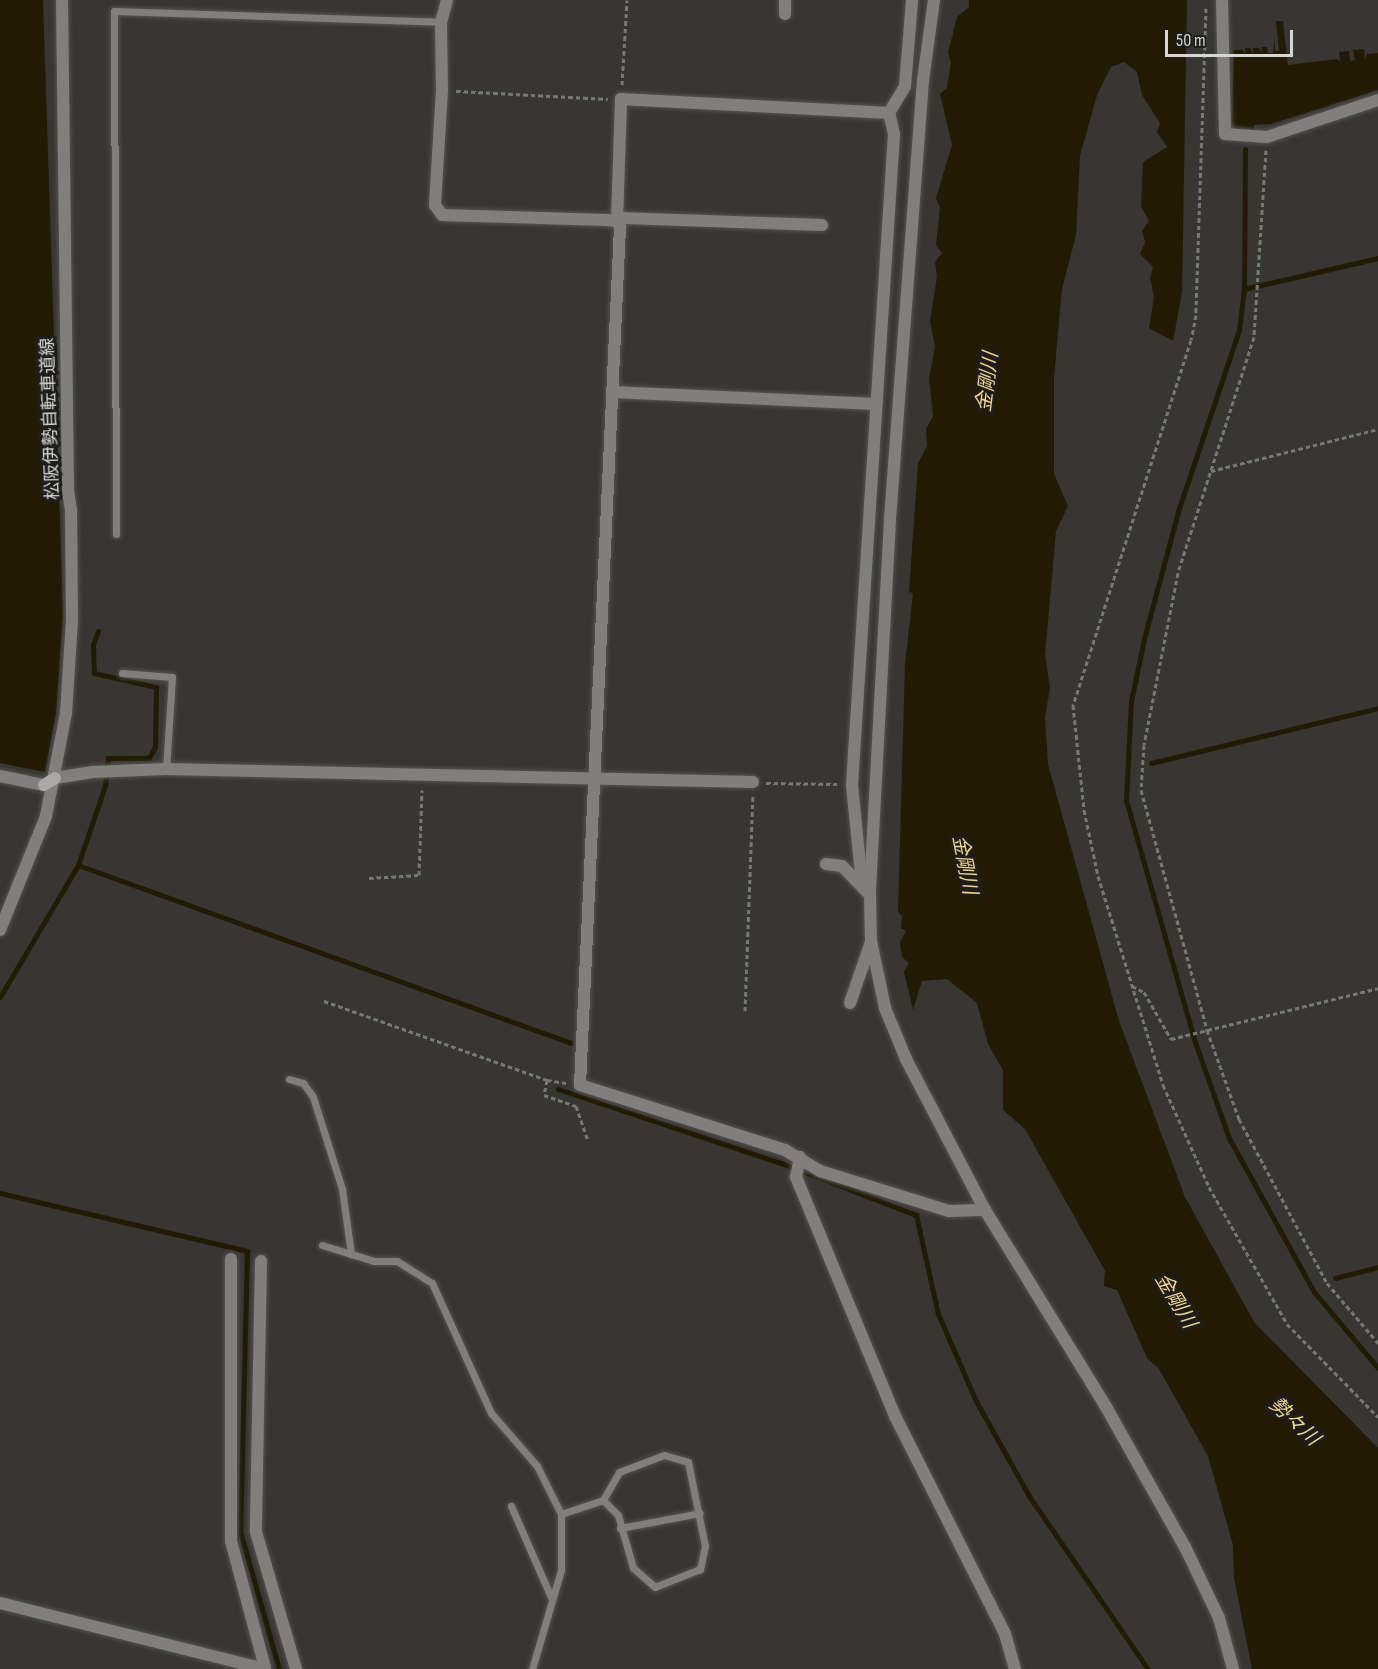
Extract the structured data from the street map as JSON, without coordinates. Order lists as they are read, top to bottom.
{
  "streets": {
    "street": ["松阪伊勢自転車道線"]
  },
  "water": ["金剛川", "勢々川"],
  "scale_bar": "50 m"
}
